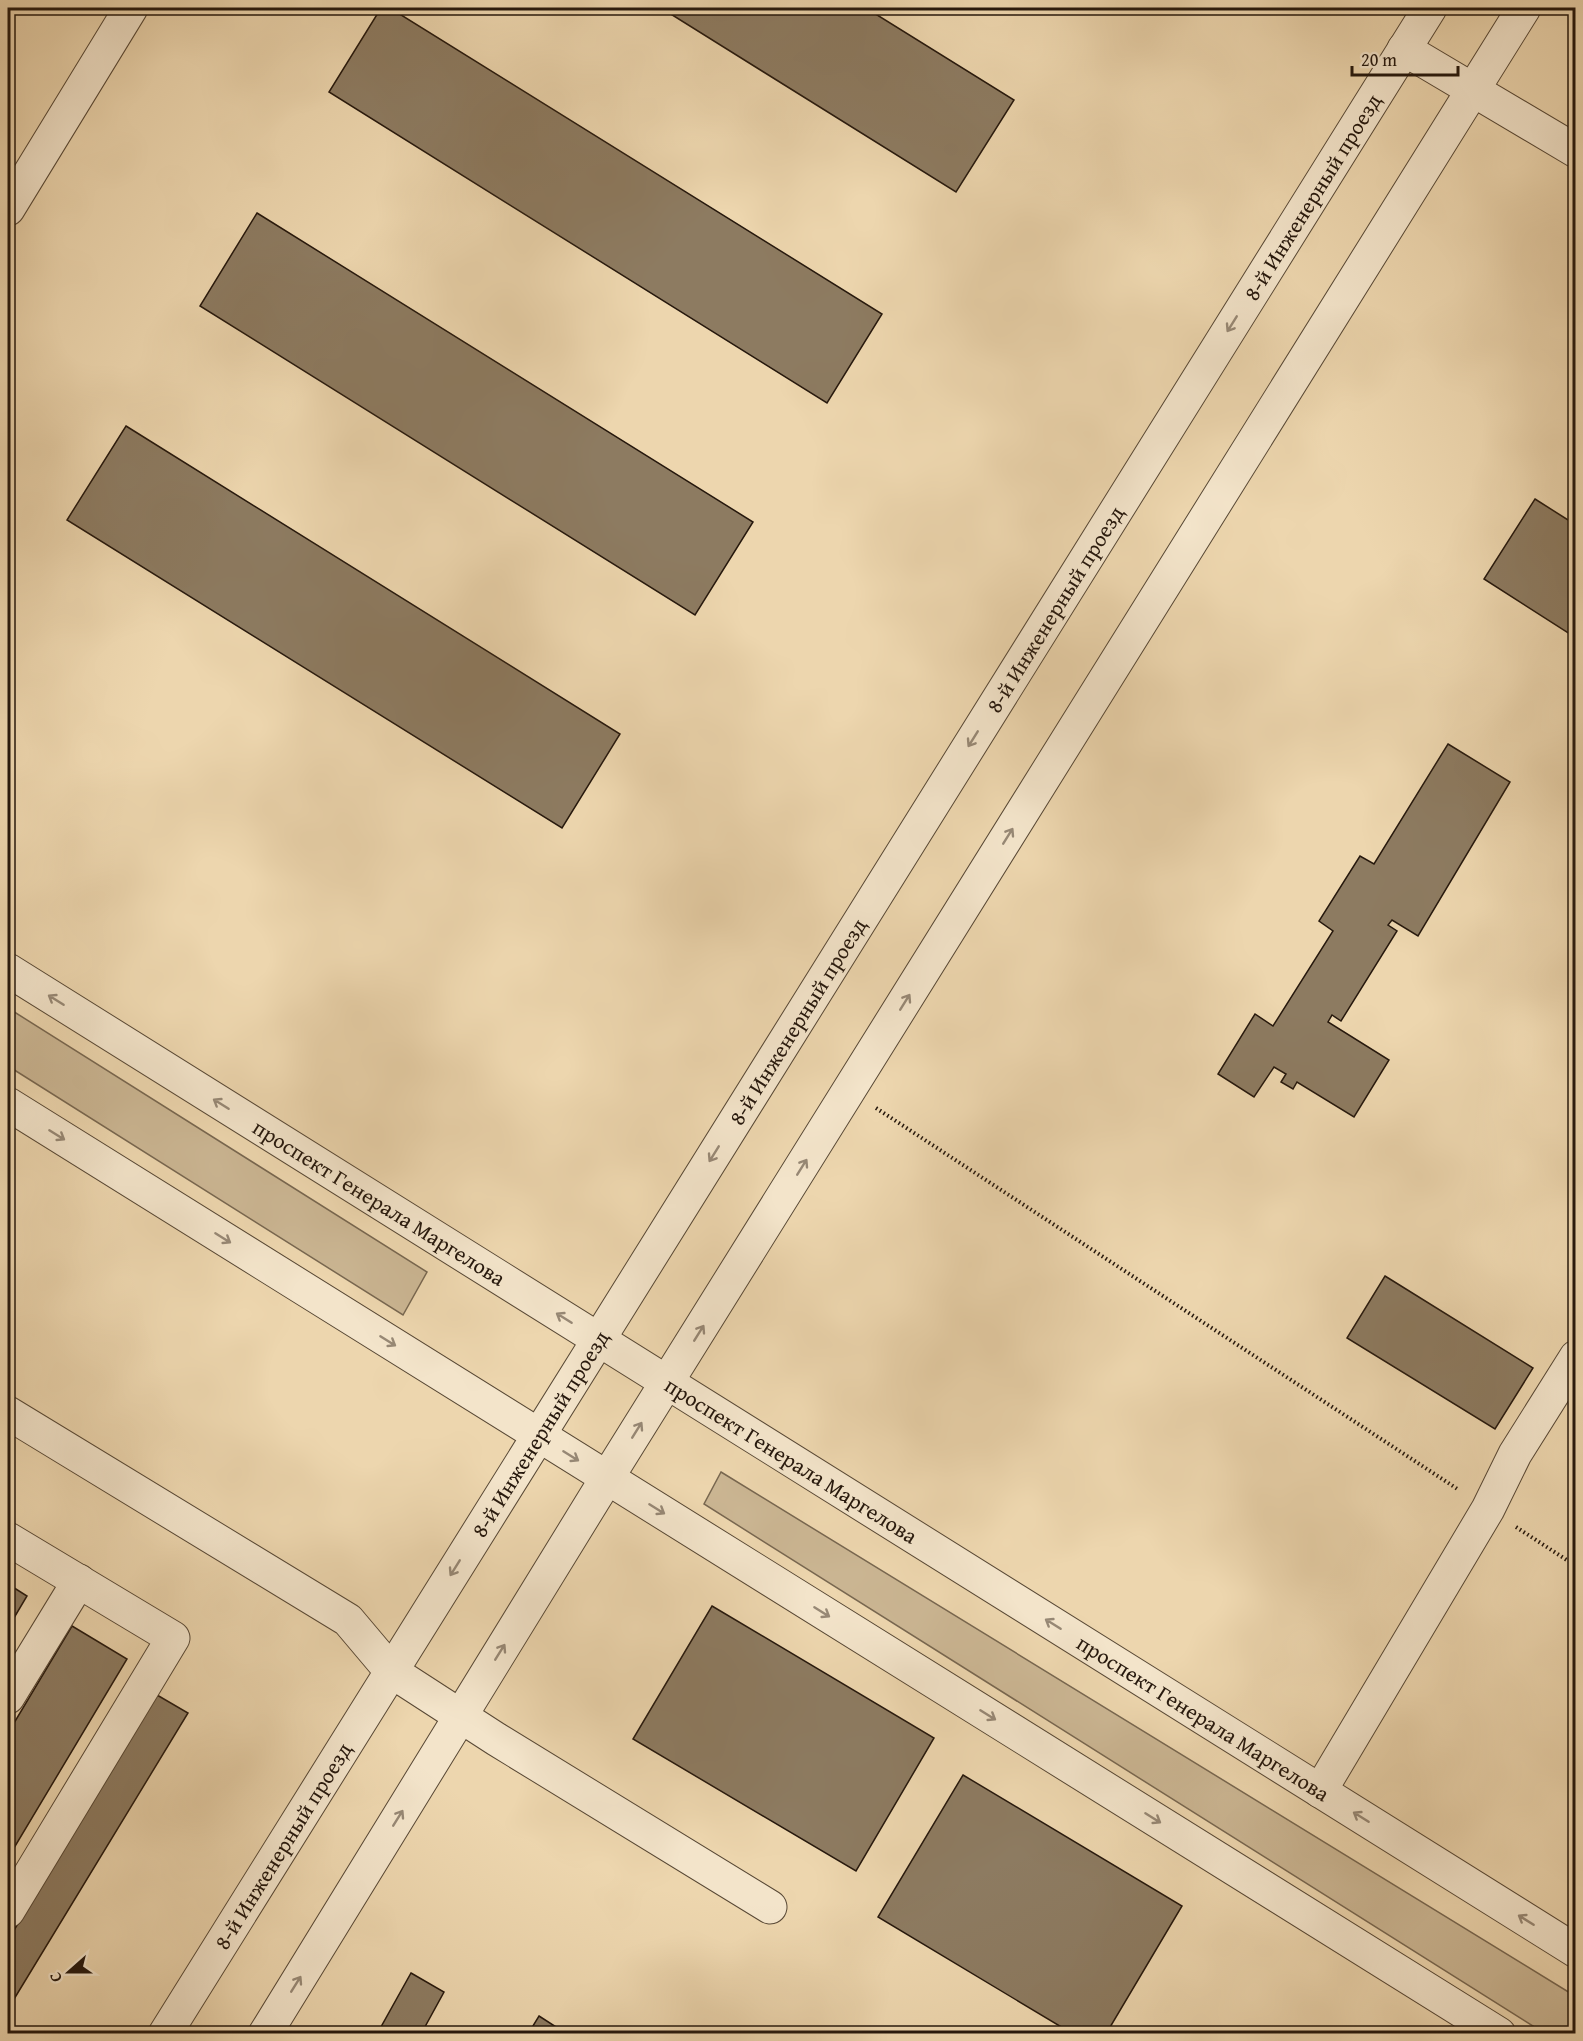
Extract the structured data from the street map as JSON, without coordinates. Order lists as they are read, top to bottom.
{
  "streets": {
    "street": ["8-й Инженерный проезд", "проспект Генерала Маргелова"]
  },
  "crossings": [
    ["8-й Инженерный проезд", "проспект Генерала Маргелова"]
  ],
  "scale_bar": "20 m",
  "north": "left"
}
